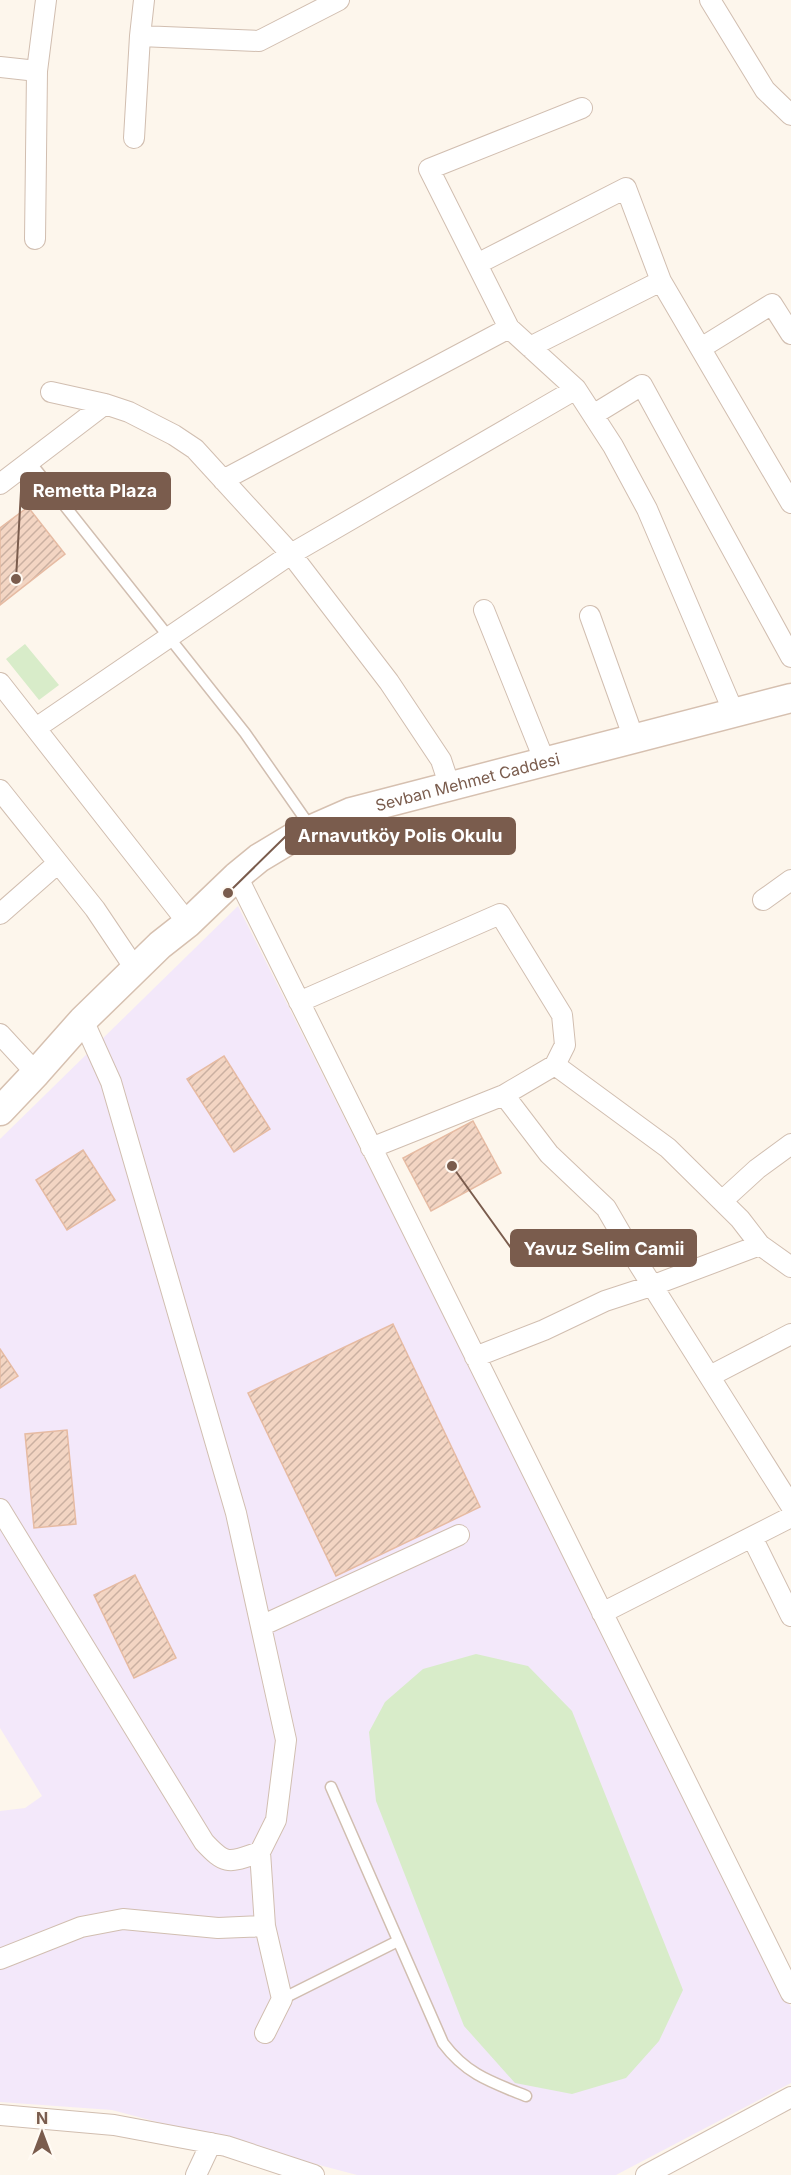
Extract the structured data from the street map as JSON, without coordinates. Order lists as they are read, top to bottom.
{
  "streets": {
    "main road": ["Sevban Mehmet Caddesi"]
  },
  "places": ["Remetta Plaza", "Arnavutköy Polis Okulu", "Yavuz Selim Camii"],
  "north": "top"
}
